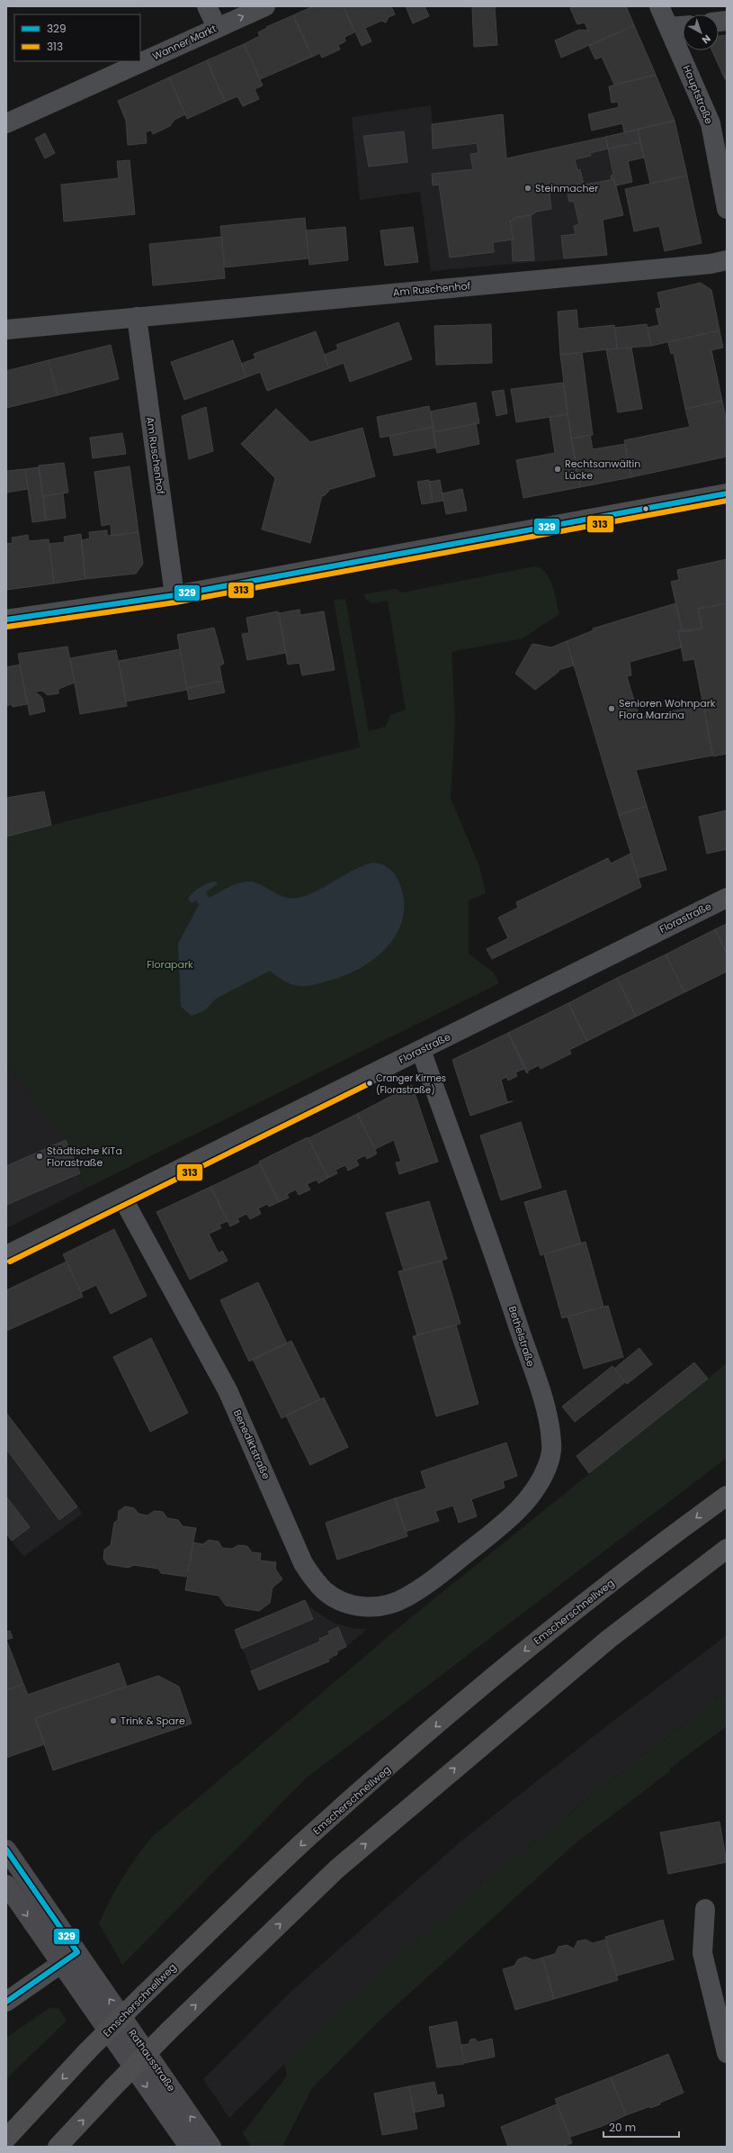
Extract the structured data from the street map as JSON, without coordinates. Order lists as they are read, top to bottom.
{
  "streets": {
    "highway": ["Emscherschnellweg"],
    "street": [
      "Wanner Markt",
      "Hauptstraße",
      "Am Ruschenhof",
      "Florastraße",
      "Bethelstraße",
      "Benediktstraße",
      "Rathausstraße"
    ]
  },
  "crossings": [
    ["Florastraße", "Bethelstraße"],
    ["Florastraße", "Benediktstraße"],
    ["Bethelstraße", "Benediktstraße"]
  ],
  "parks": ["Florapark"],
  "places": [
    "Steinmacher",
    "Rechtsanwältin Lücke",
    "Senioren Wohnpark Flora Marzina",
    "Cranger Kirmes (Florastraße)",
    "Städtische KiTa Florastraße",
    "Trink & Spare"
  ],
  "lines": ["transit line 329", "transit line 313"],
  "legend": ["329", "313"],
  "scale_bar": "20 m",
  "north": "bottom right"
}
